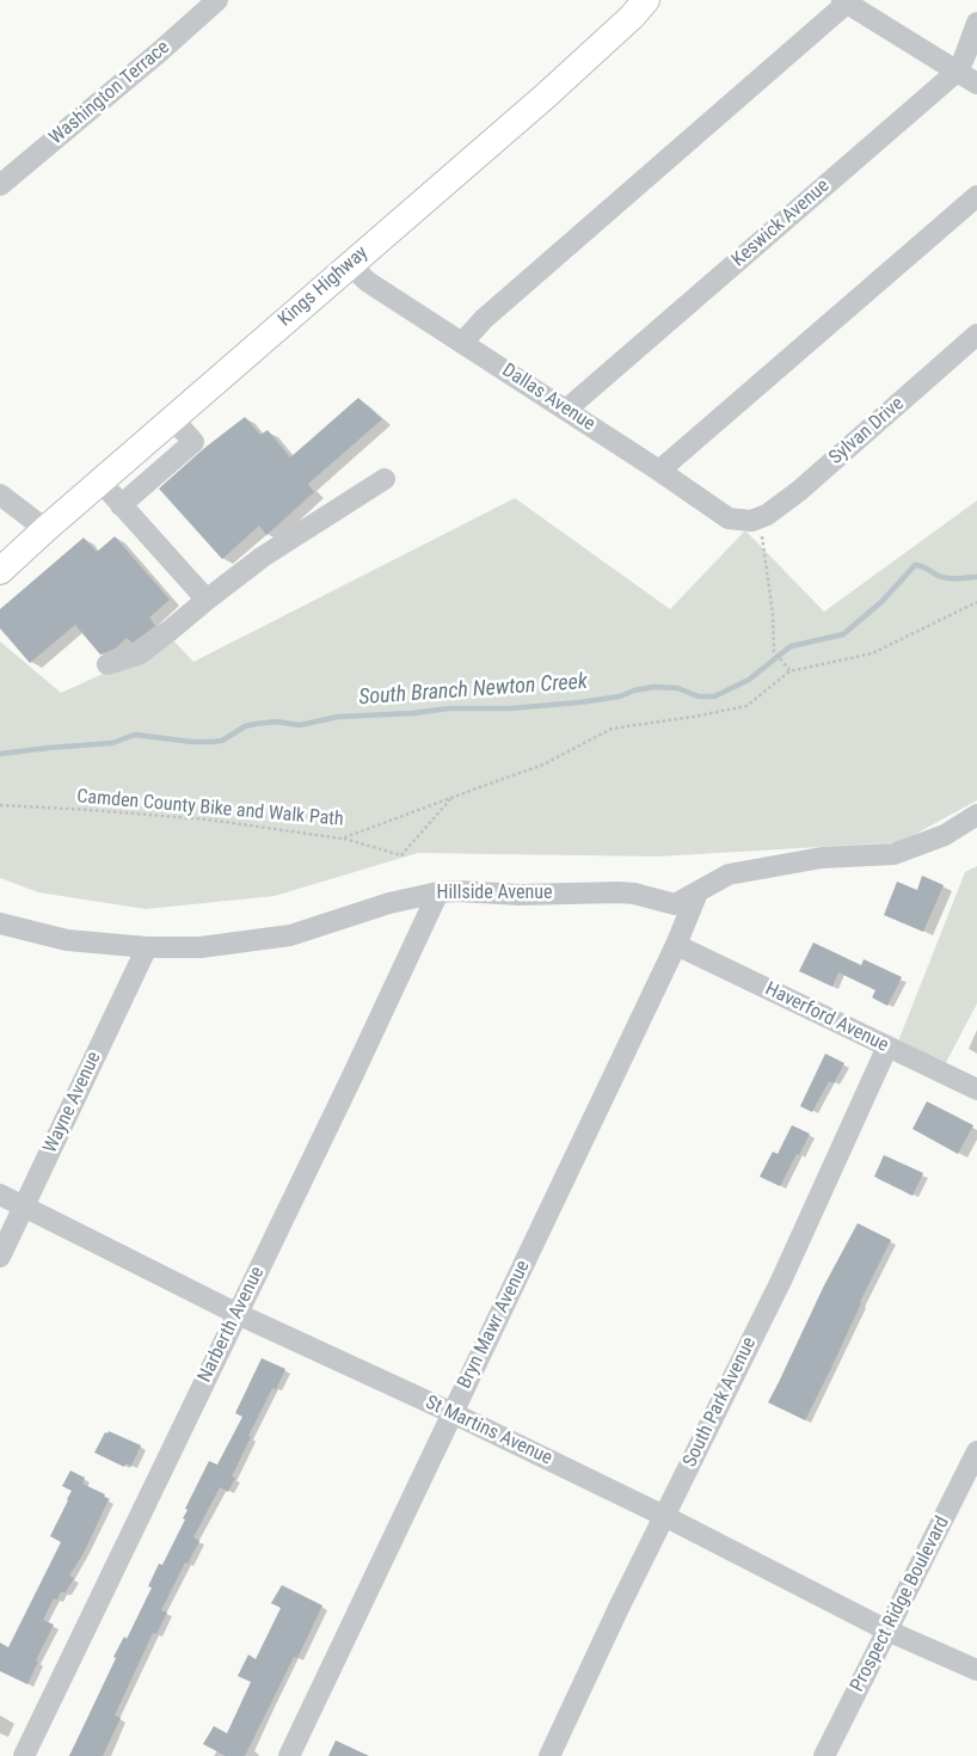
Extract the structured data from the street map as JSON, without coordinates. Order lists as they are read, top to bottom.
{
  "streets": {
    "main road": ["Kings Highway"],
    "street": [
      "Washington Terrace",
      "Keswick Avenue",
      "Dallas Avenue",
      "Sylvan Drive",
      "Hillside Avenue",
      "Haverford Avenue",
      "Wayne Avenue",
      "Narberth Avenue",
      "Bryn Mawr Avenue",
      "South Park Avenue",
      "St Martins Avenue",
      "Prospect Ridge Boulevard"
    ],
    "path": ["Camden County Bike and Walk Path"]
  },
  "crossings": [
    ["Keswick Avenue", "Dallas Avenue"],
    ["Kings Highway", "Dallas Avenue"],
    ["Dallas Avenue", "Sylvan Drive"],
    ["Hillside Avenue", "Wayne Avenue"],
    ["Hillside Avenue", "Narberth Avenue"],
    ["Hillside Avenue", "Bryn Mawr Avenue"],
    ["Haverford Avenue", "Bryn Mawr Avenue"],
    ["Haverford Avenue", "South Park Avenue"],
    ["Wayne Avenue", "St Martins Avenue"],
    ["Narberth Avenue", "St Martins Avenue"],
    ["Bryn Mawr Avenue", "St Martins Avenue"],
    ["South Park Avenue", "St Martins Avenue"],
    ["St Martins Avenue", "Prospect Ridge Boulevard"]
  ],
  "water": ["South Branch Newton Creek"]
}
